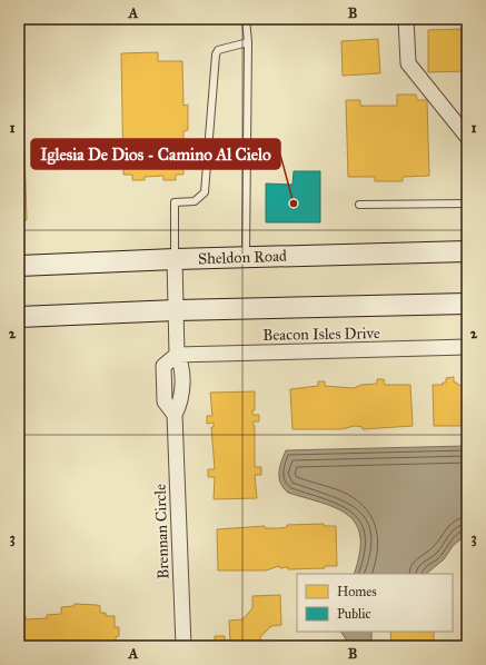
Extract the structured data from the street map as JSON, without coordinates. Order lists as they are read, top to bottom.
{
  "streets": {
    "main road": ["Sheldon Road"],
    "street": ["Beacon Isles Drive", "Brennan Circle"]
  },
  "crossings": [
    ["Beacon Isles Drive", "Brennan Circle"]
  ],
  "places": ["Iglesia De Dios - Camino Al Cielo"],
  "legend": ["Homes", "Public"],
  "grid": {
    "columns": ["A", "B"],
    "rows": ["1", "2", "3"]
  }
}
